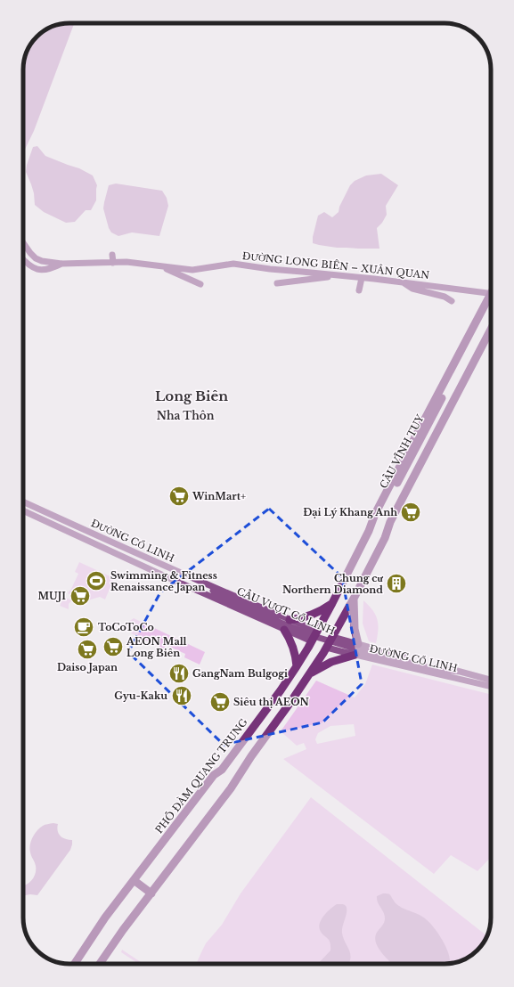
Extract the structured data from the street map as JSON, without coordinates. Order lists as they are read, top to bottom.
{
  "streets": {
    "highway": ["CẦU VĨNH TUY", "PHỐ ĐÀM QUANG TRUNG"],
    "main road": ["ĐƯỜNG LONG BIÊN – XUÂN QUAN", "ĐƯỜNG CỔ LINH", "CẦU VƯỢT CỔ LINH"]
  },
  "crossings": [
    ["CẦU VĨNH TUY", "PHỐ ĐÀM QUANG TRUNG"],
    ["ĐƯỜNG CỔ LINH", "CẦU VƯỢT CỔ LINH"],
    ["ĐƯỜNG CỔ LINH", "PHỐ ĐÀM QUANG TRUNG"]
  ],
  "districts": ["Long Biên", "Nha Thôn"],
  "places": {
    "supermarket": [
      "WinMart+",
      "Đại Lý Khang Anh",
      "MUJI",
      "AEON Mall Long Biên",
      "Daiso Japan",
      "Siêu thị AEON"
    ],
    "sports": ["Swimming & Fitness Renaissance Japan"],
    "building": ["Chung cư Northern Diamond"],
    "cafe": ["ToCoToCo"],
    "restaurant": ["GangNam Bulgogi", "Gyu-Kaku"]
  }
}
